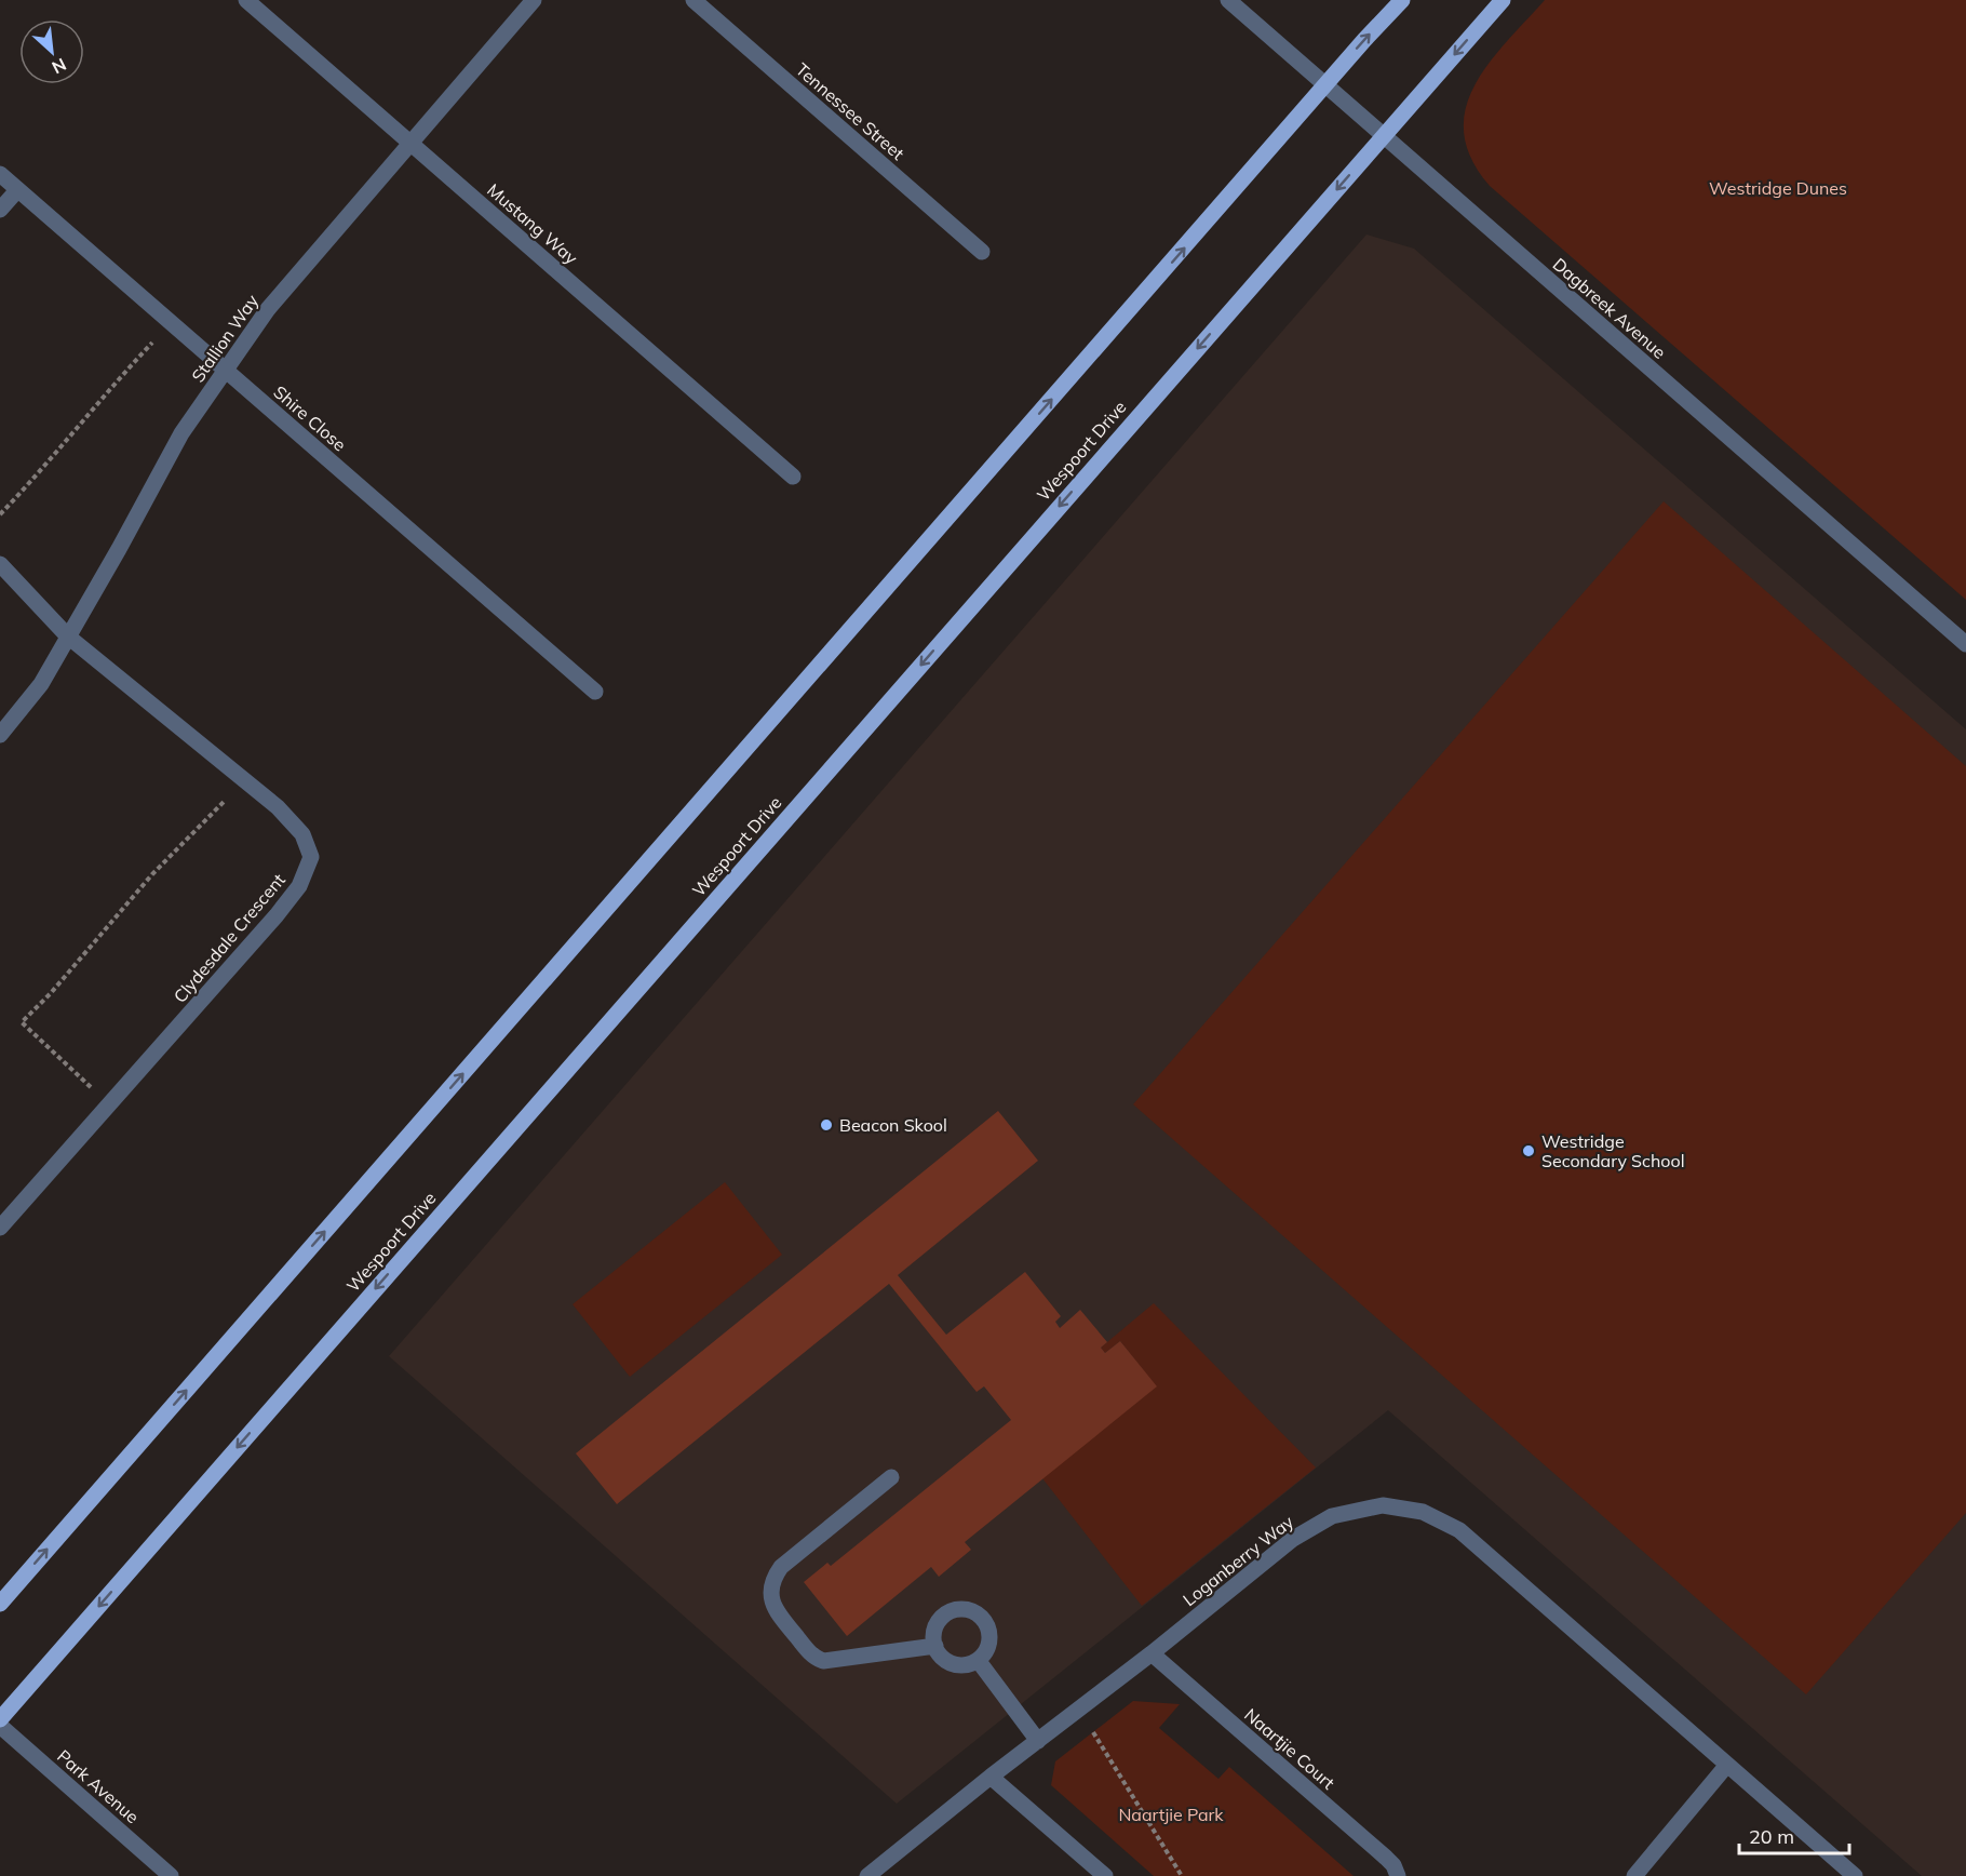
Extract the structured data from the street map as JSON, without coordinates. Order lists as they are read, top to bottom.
{
  "streets": {
    "main road": ["Wespoort Drive"],
    "street": [
      "Tennessee Street",
      "Mustang Way",
      "Dagbreek Avenue",
      "Stallion Way",
      "Shire Close",
      "Clydesdale Crescent",
      "Loganberry Way",
      "Naartjie Court",
      "Park Avenue"
    ]
  },
  "crossings": [
    ["Mustang Way", "Stallion Way"],
    ["Dagbreek Avenue", "Wespoort Drive"],
    ["Stallion Way", "Shire Close"],
    ["Stallion Way", "Clydesdale Crescent"],
    ["Loganberry Way", "Naartjie Court"]
  ],
  "parks": ["Westridge Dunes", "Naartjie Park"],
  "places": ["Beacon Skool", "Westridge Secondary School"],
  "scale_bar": "20 m",
  "north": "bottom right"
}
